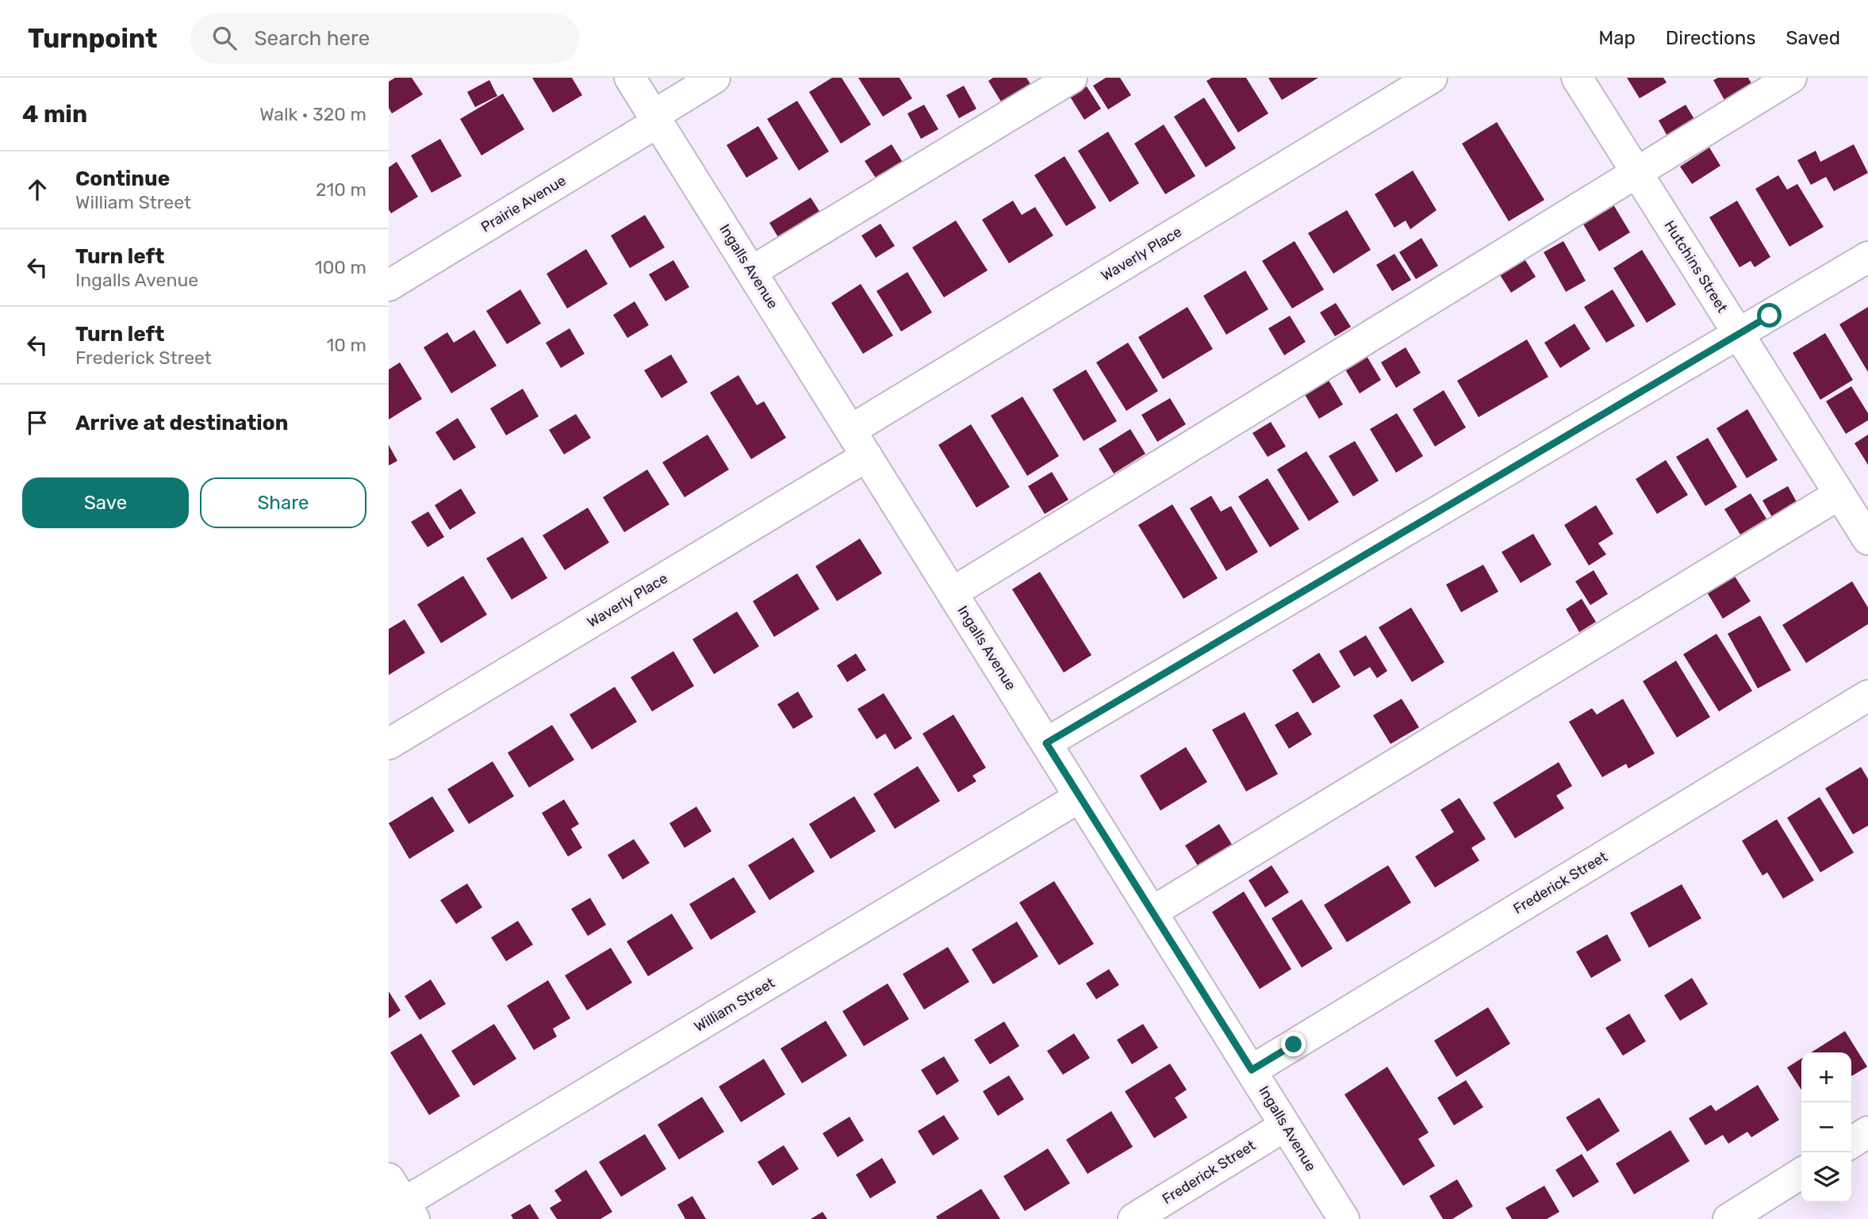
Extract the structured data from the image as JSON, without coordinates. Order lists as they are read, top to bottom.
{
  "streets": {
    "street": [
      "Prairie Avenue",
      "Waverly Place",
      "Ingalls Avenue",
      "Hutchins Street",
      "Frederick Street",
      "William Street"
    ]
  },
  "crossings": [
    ["Prairie Avenue", "Ingalls Avenue"],
    ["Waverly Place", "Ingalls Avenue"],
    ["Ingalls Avenue", "Frederick Street"],
    ["Ingalls Avenue", "William Street"]
  ],
  "page": {
    "header": "Turnpoint",
    "search": "Search here",
    "nav": ["Map", "Directions", "Saved"],
    "heading": ["4 min", "Walk · 320 m"],
    "list": [
      ["Continue", "William Street", "210 m"],
      ["Turn left", "Ingalls Avenue", "100 m"],
      ["Turn left", "Frederick Street", "10 m"],
      "Arrive at destination"
    ],
    "buttons": ["Save", "Share"],
    "map_buttons": ["+", "−"]
  }
}
